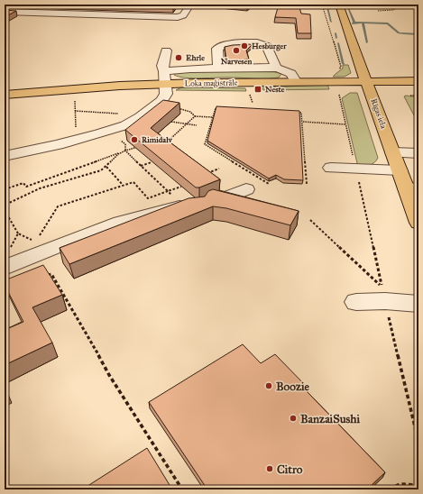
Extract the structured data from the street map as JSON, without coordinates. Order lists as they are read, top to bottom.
{
  "streets": {
    "main road": ["Loka maģistrāle", "Rīgas iela"]
  },
  "crossings": [
    ["Loka maģistrāle", "Rīgas iela"]
  ],
  "places": {
    "other": [
      "Hesburger",
      "Narvesen",
      "Ehrle",
      "Rimidalv",
      "Boozie",
      "BanzaiSushi",
      "Citro"
    ],
    "transit": ["Neste"]
  }
}
